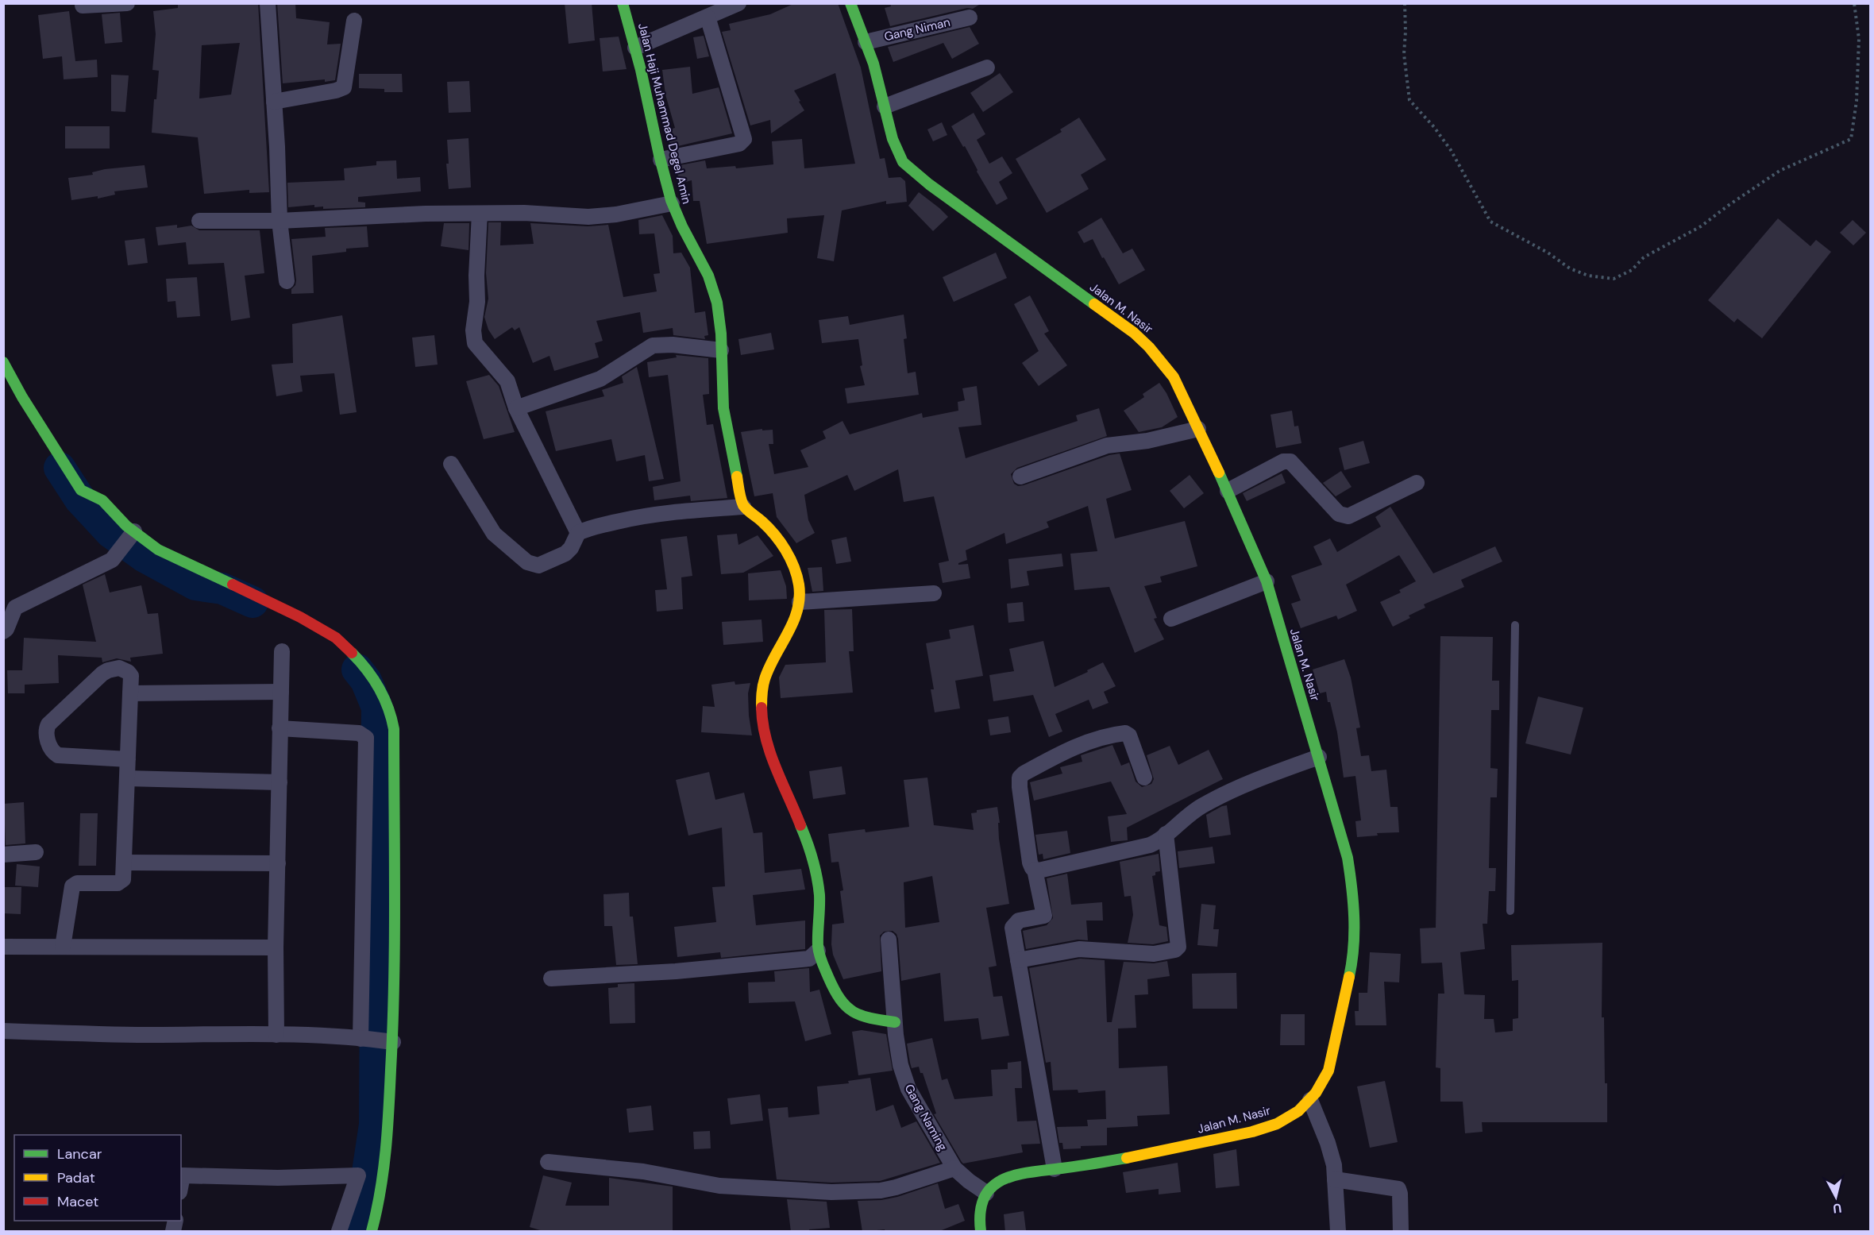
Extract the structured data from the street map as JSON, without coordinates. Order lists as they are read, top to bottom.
{
  "streets": {
    "street": [
      "Gang Niman",
      "Jalan Haji Muhammad Degel Amin",
      "Jalan M. Nasir",
      "Gang Naming"
    ]
  },
  "crossings": [
    ["Gang Niman", "Jalan M. Nasir"],
    ["Jalan M. Nasir", "Gang Naming"]
  ],
  "legend": ["Lancar", "Padat", "Macet"],
  "north": "bottom"
}
